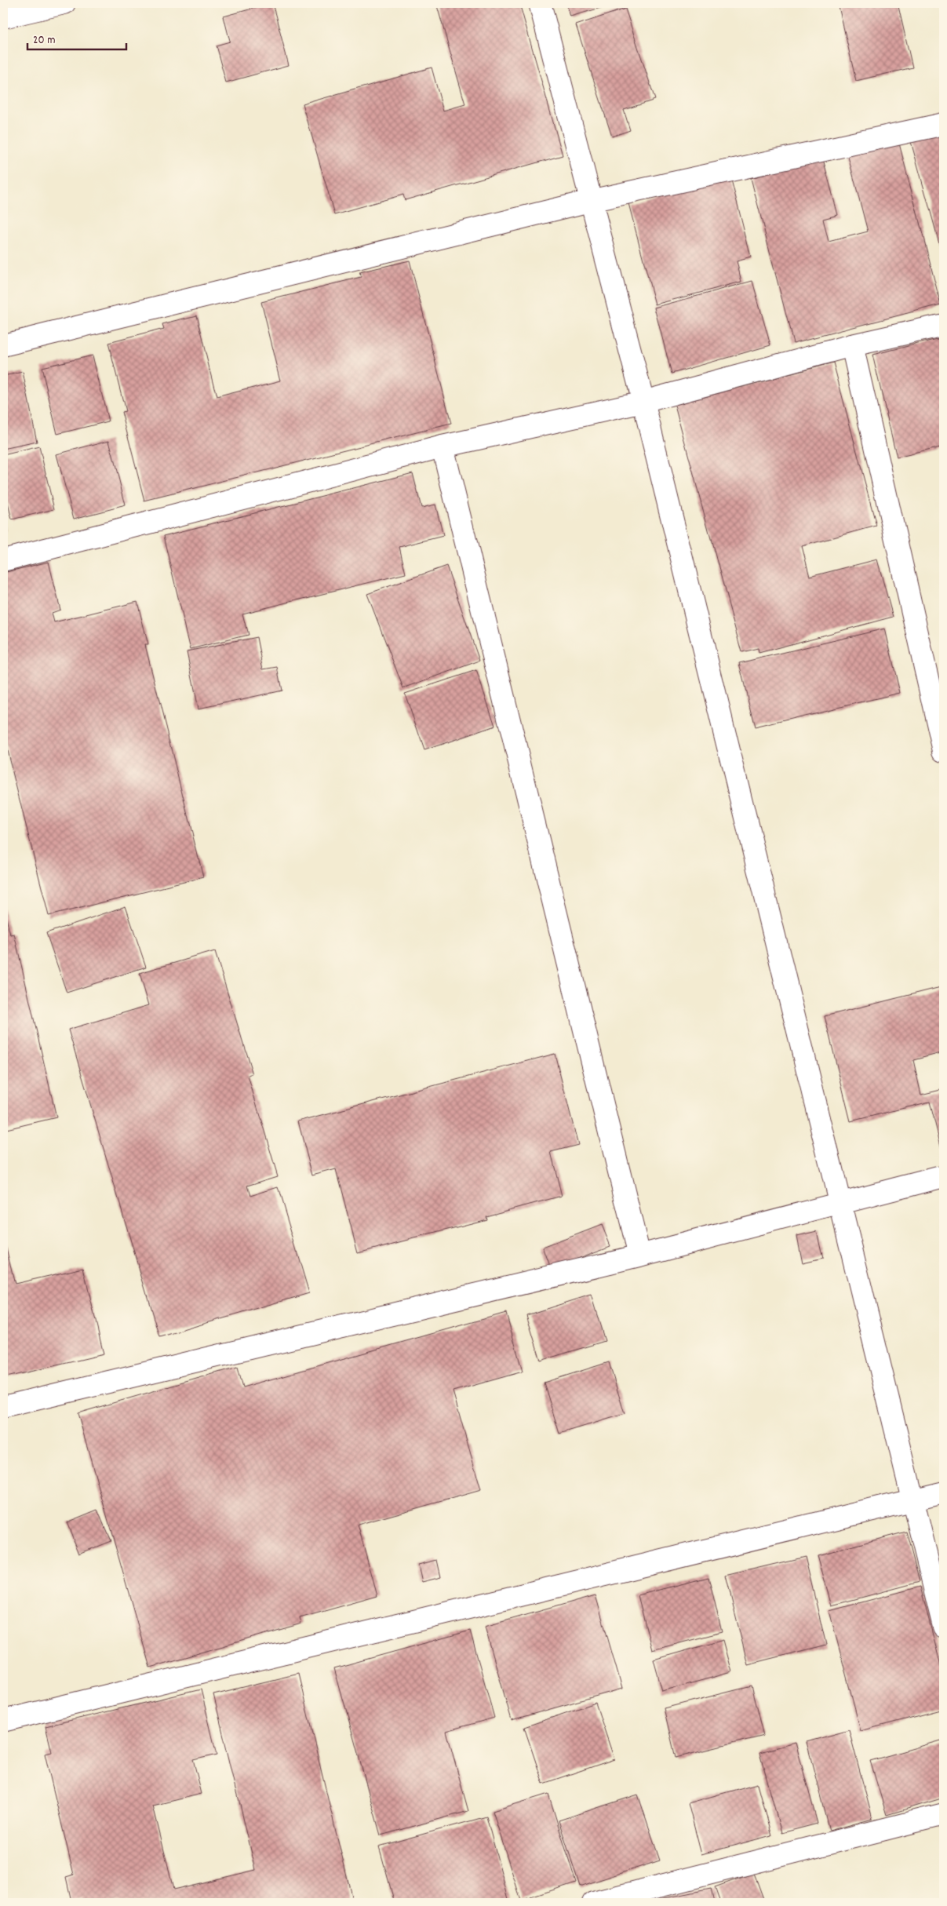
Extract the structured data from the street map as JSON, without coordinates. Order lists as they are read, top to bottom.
{
  "scale_bar": "20 m"
}
